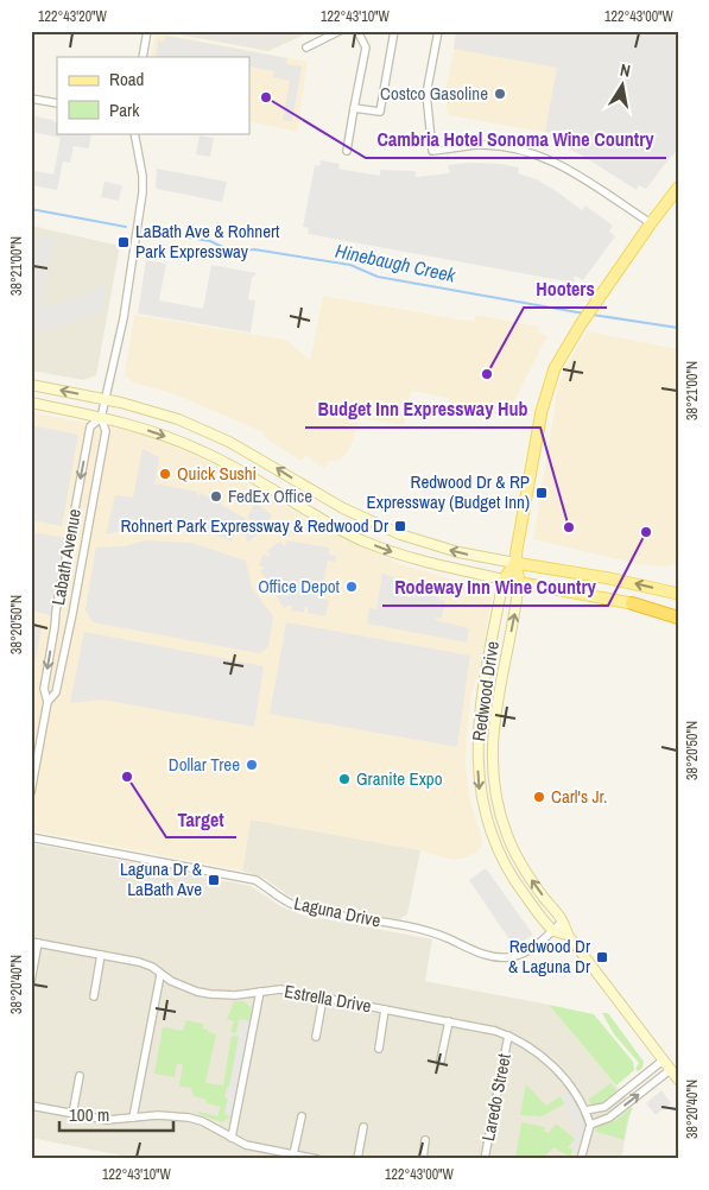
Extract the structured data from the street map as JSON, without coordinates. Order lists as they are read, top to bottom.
{
  "streets": {
    "main road": ["Redwood Drive"],
    "street": [
      "Labath Avenue",
      "Laguna Drive",
      "Estrella Drive",
      "Laredo Street"
    ]
  },
  "crossings": [
    ["Redwood Drive", "Laguna Drive"],
    ["Estrella Drive", "Laredo Street"]
  ],
  "water": ["Hinebaugh Creek"],
  "places": {
    "other": [
      "Costco Gasoline",
      "Cambria Hotel Sonoma Wine Country",
      "Hooters",
      "Quick Sushi",
      "FedEx Office",
      "Budget Inn Expressway Hub",
      "Rodeway Inn Wine Country",
      "Office Depot",
      "Dollar Tree",
      "Target",
      "Granite Expo",
      "Carl's Jr."
    ],
    "transit": [
      "LaBath Ave & Rohnert Park Expressway",
      "Redwood Dr & RP Expressway (Budget Inn)",
      "Rohnert Park Expressway & Redwood Dr",
      "Laguna Dr & LaBath Ave",
      "Redwood Dr & Laguna Dr"
    ]
  },
  "legend": ["Road", "Park"],
  "scale_bar": "100 m",
  "north": "top",
  "coordinates": [
    "122°43'20\"W",
    "122°43'10\"W",
    "122°43'00\"W",
    "38°21'00\"N",
    "38°20'50\"N",
    "38°20'40\"N"
  ]
}
